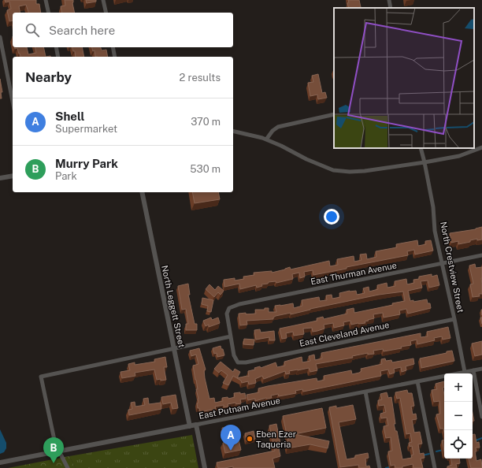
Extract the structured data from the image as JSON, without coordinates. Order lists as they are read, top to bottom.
{
  "streets": {
    "street": [
      "North Crestview Street",
      "East Thurman Avenue",
      "North Leggett Street",
      "East Cleveland Avenue",
      "East Putnam Avenue"
    ]
  },
  "crossings": [
    ["North Crestview Street", "East Thurman Avenue"],
    ["North Crestview Street", "East Cleveland Avenue"],
    ["North Crestview Street", "East Putnam Avenue"],
    ["East Thurman Avenue", "East Cleveland Avenue"],
    ["North Leggett Street", "East Putnam Avenue"]
  ],
  "places": ["Eben Ezer Taqueria"],
  "page": {
    "search": "Search here",
    "heading": ["Nearby", "2 results"],
    "list": [
      {
        "mark": "A",
        "name": "Shell",
        "note": "Supermarket",
        "value": "370 m"
      },
      {
        "mark": "B",
        "name": "Murry Park",
        "note": "Park",
        "value": "530 m"
      }
    ],
    "map_buttons": ["+", "−"],
    "pins": ["A", "B"]
  }
}
